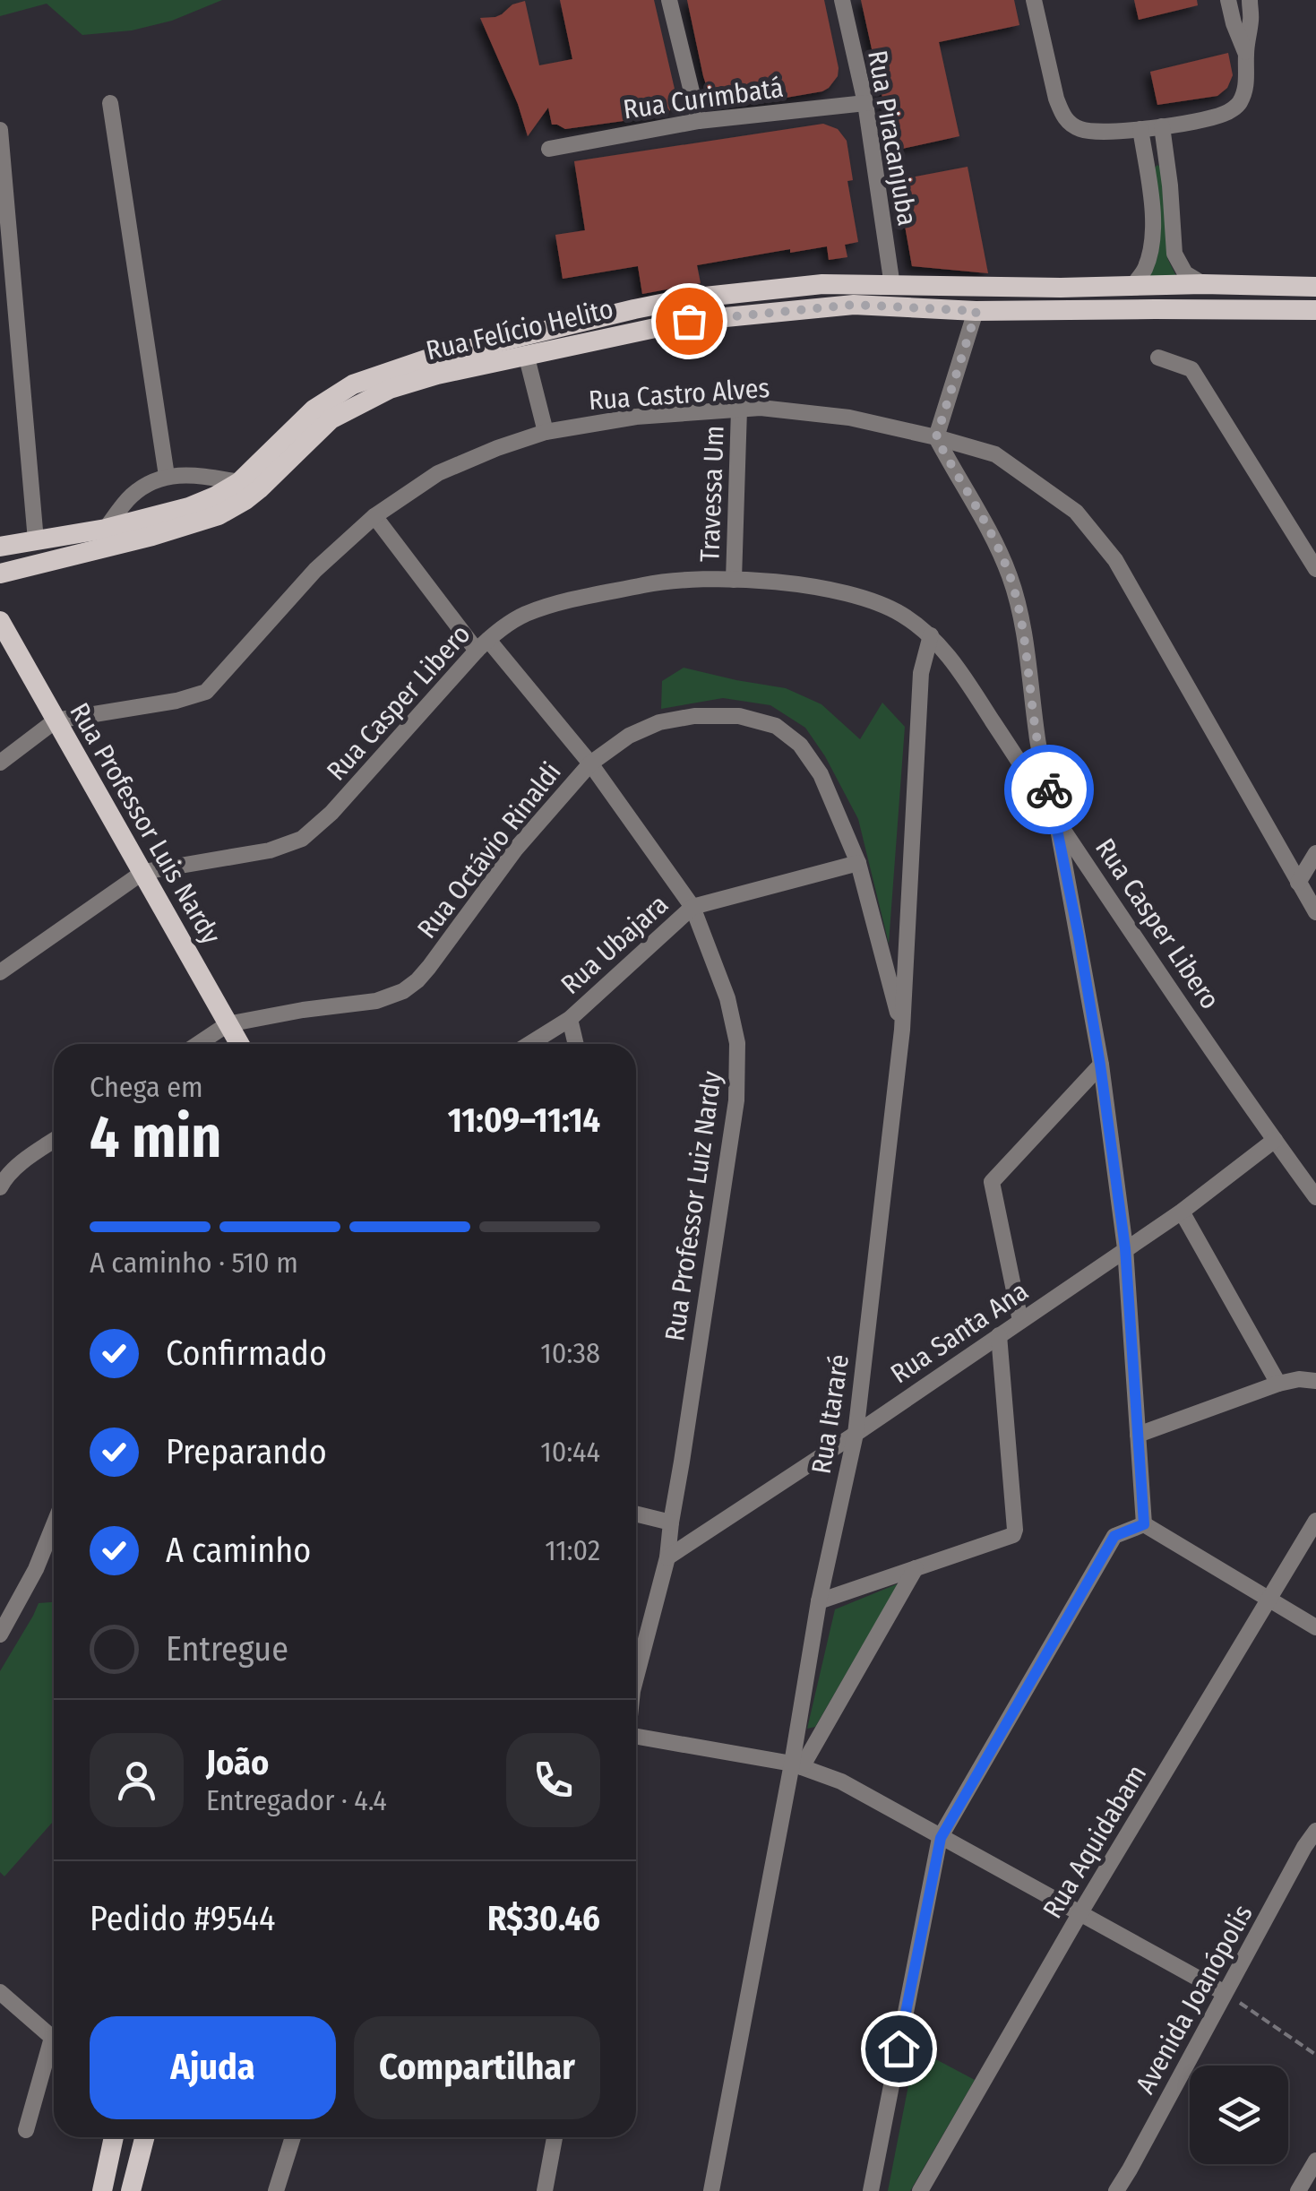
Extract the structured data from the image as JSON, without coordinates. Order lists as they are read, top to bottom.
{
  "streets": {
    "main road": ["Rua Felício Helito", "Rua Professor Luis Nardy"],
    "street": [
      "Rua Curimbatá",
      "Rua Piracanjuba",
      "Rua Castro Alves",
      "Travessa Um",
      "Rua Casper Libero",
      "Rua Octávio Rinaldi",
      "Rua Ubajara",
      "Rua Professor Luiz Nardy",
      "Rua Santa Ana",
      "Rua Itararé",
      "Rua Aquidabam",
      "Avenida Joanópolis"
    ]
  },
  "crossings": [
    ["Rua Curimbatá", "Rua Piracanjuba"],
    ["Rua Piracanjuba", "Rua Felício Helito"],
    ["Rua Castro Alves", "Travessa Um"],
    ["Rua Castro Alves", "Rua Professor Luis Nardy"],
    ["Rua Castro Alves", "Rua Professor Luiz Nardy"],
    ["Travessa Um", "Rua Casper Libero"],
    ["Rua Casper Libero", "Rua Professor Luis Nardy"],
    ["Rua Casper Libero", "Rua Professor Luiz Nardy"],
    ["Rua Casper Libero", "Rua Santa Ana"],
    ["Rua Casper Libero", "Rua Itararé"],
    ["Rua Professor Luis Nardy", "Rua Octávio Rinaldi"],
    ["Rua Octávio Rinaldi", "Rua Ubajara"],
    ["Rua Octávio Rinaldi", "Rua Professor Luiz Nardy"],
    ["Rua Octávio Rinaldi", "Rua Itararé"],
    ["Rua Ubajara", "Rua Professor Luiz Nardy"],
    ["Rua Professor Luiz Nardy", "Rua Santa Ana"],
    ["Rua Santa Ana", "Rua Itararé"]
  ],
  "page": {
    "heading": ["4 min", "Chega em", "11:09–11:14"],
    "panel": [
      "João",
      "Entregador · 4.4",
      "Pedido #9544",
      "R$30.46"
    ],
    "bar": "A caminho · 510 m",
    "list": [
      ["Confirmado", "10:38"],
      ["Preparando", "10:44"],
      ["A caminho", "11:02"],
      "Entregue"
    ],
    "buttons": ["Ajuda", "Compartilhar"]
  }
}
